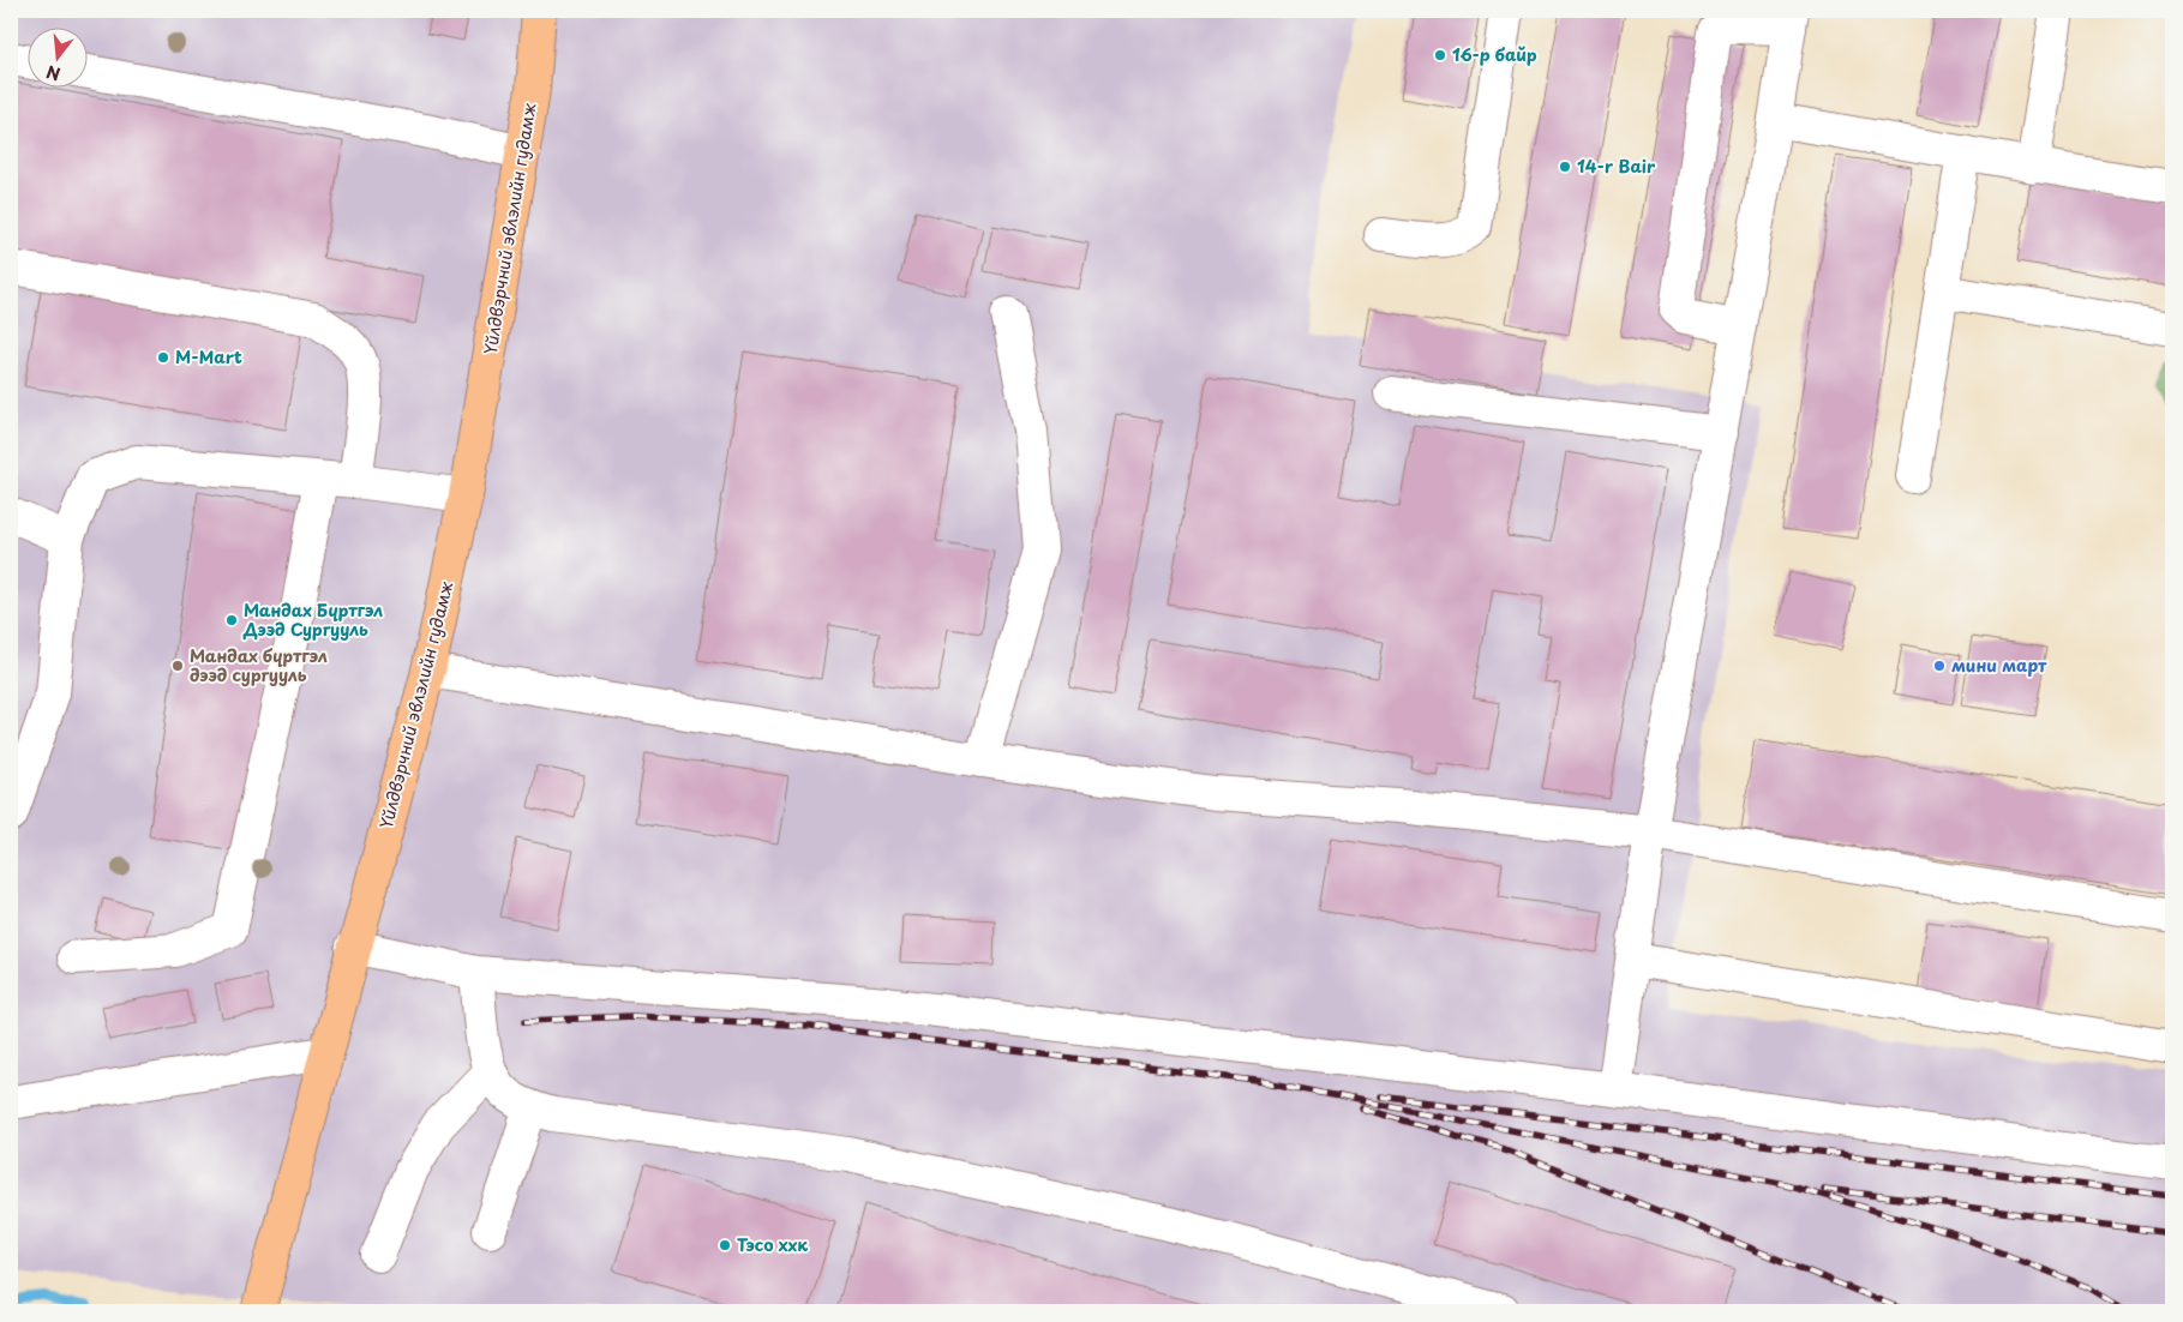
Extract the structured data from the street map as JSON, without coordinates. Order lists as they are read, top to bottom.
{
  "streets": {
    "main road": ["Үйлдвэрчний эвлэлийн гудамж"]
  },
  "places": [
    "16-р байр",
    "14-r Bair",
    "M-Mart",
    "Мандах Бүртгэл Дээд Сургууль",
    "Мандах бүртгэл дээд сургууль",
    "мини март",
    "Тэсо ххк"
  ],
  "north": "bottom"
}
